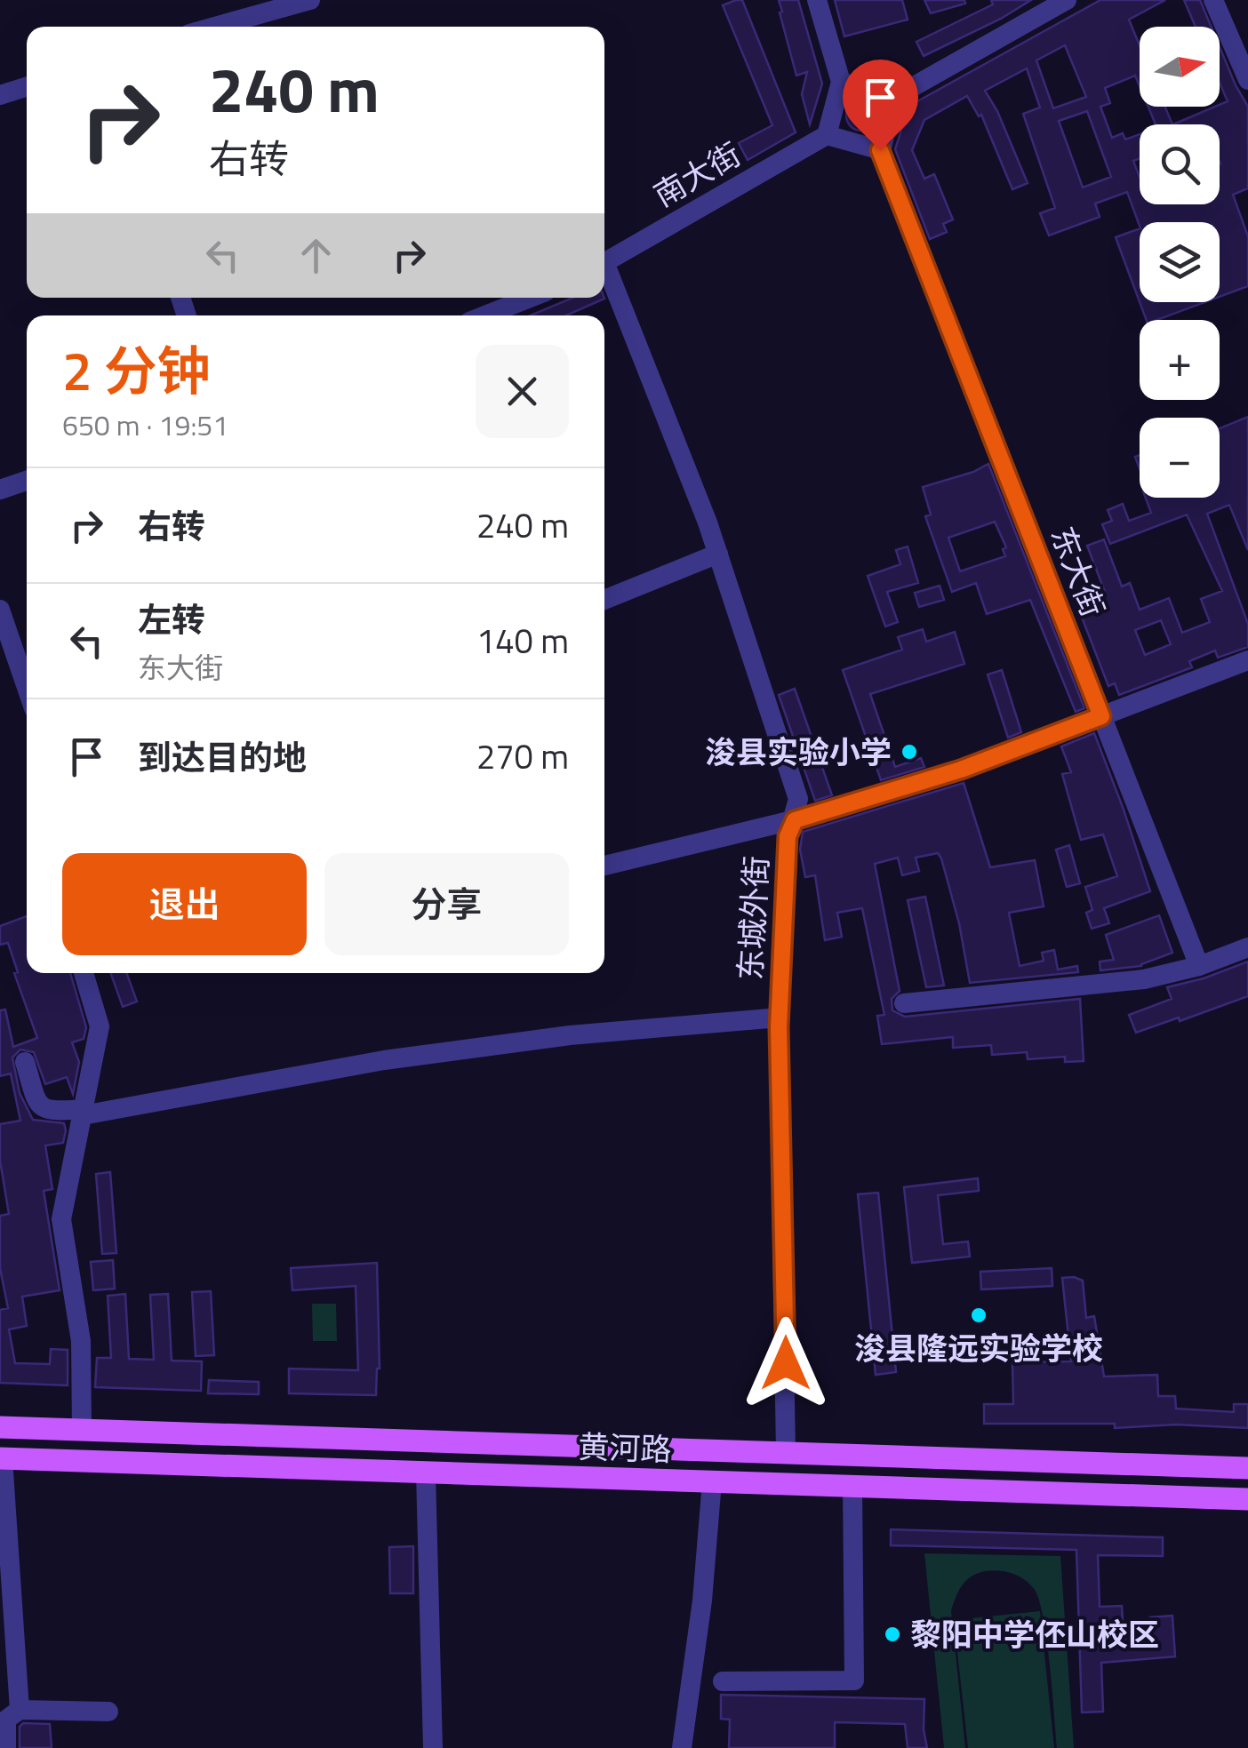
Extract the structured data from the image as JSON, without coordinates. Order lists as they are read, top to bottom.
{
  "streets": {
    "main road": ["黄河路"],
    "street": ["南大街", "东大街", "东城外街"]
  },
  "crossings": [
    ["东城外街", "黄河路"]
  ],
  "places": ["浚县实验小学", "浚县隆远实验学校", "黎阳中学伾山校区"],
  "north": "right",
  "page": {
    "map_buttons": ["+", "−"],
    "turn": ["240 m", "右转"],
    "heading": ["2 分钟", "650 m · 19:51"],
    "list": [
      {
        "name": "右转",
        "value": "240 m"
      },
      {
        "name": "左转",
        "note": "东大街",
        "value": "140 m"
      },
      {
        "name": "到达目的地",
        "value": "270 m"
      }
    ],
    "buttons": ["退出", "分享"]
  }
}
